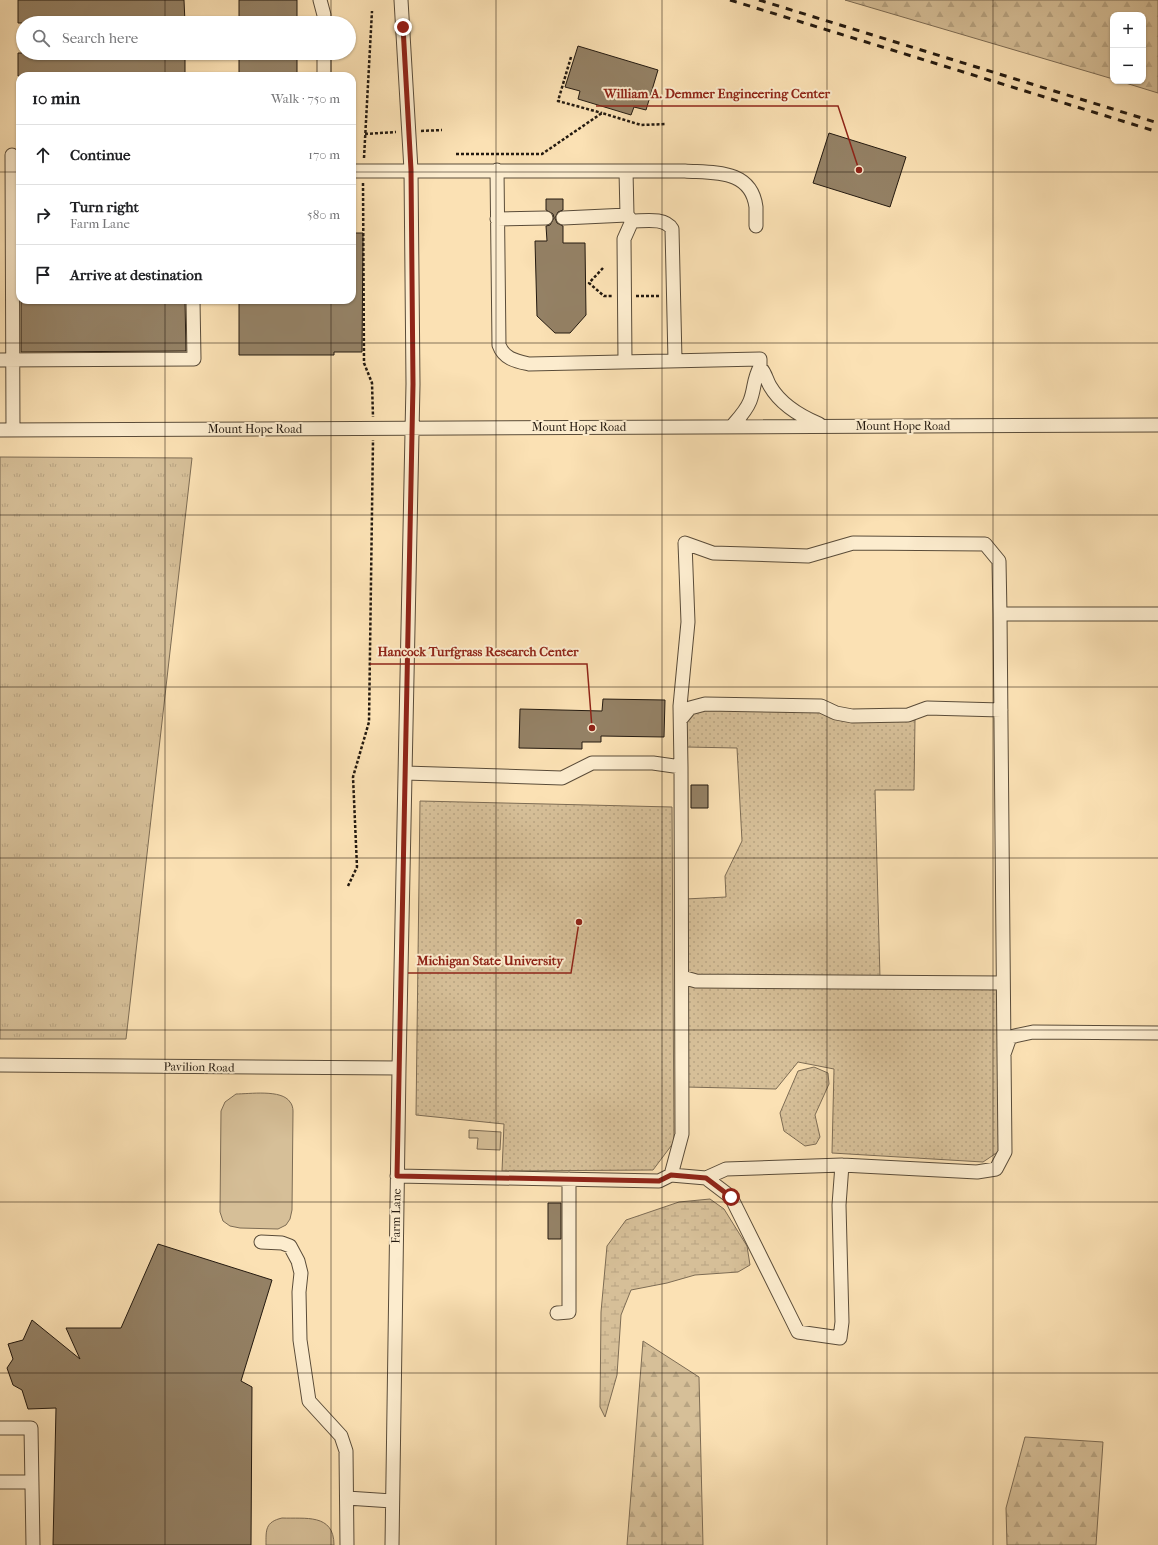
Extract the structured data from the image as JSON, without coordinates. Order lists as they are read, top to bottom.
{
  "streets": {
    "street": ["Mount Hope Road", "Pavilion Road", "Farm Lane"]
  },
  "crossings": [
    ["Mount Hope Road", "Farm Lane"],
    ["Pavilion Road", "Farm Lane"]
  ],
  "places": ["William A. Demmer Engineering Center", "Hancock Turfgrass Research Center", "Michigan State University"],
  "page": {
    "map_buttons": ["+", "−"],
    "search": "Search here",
    "heading": ["10 min", "Walk · 750 m"],
    "list": [
      ["Continue", "170 m"],
      ["Turn right", "Farm Lane", "580 m"],
      "Arrive at destination"
    ]
  }
}
